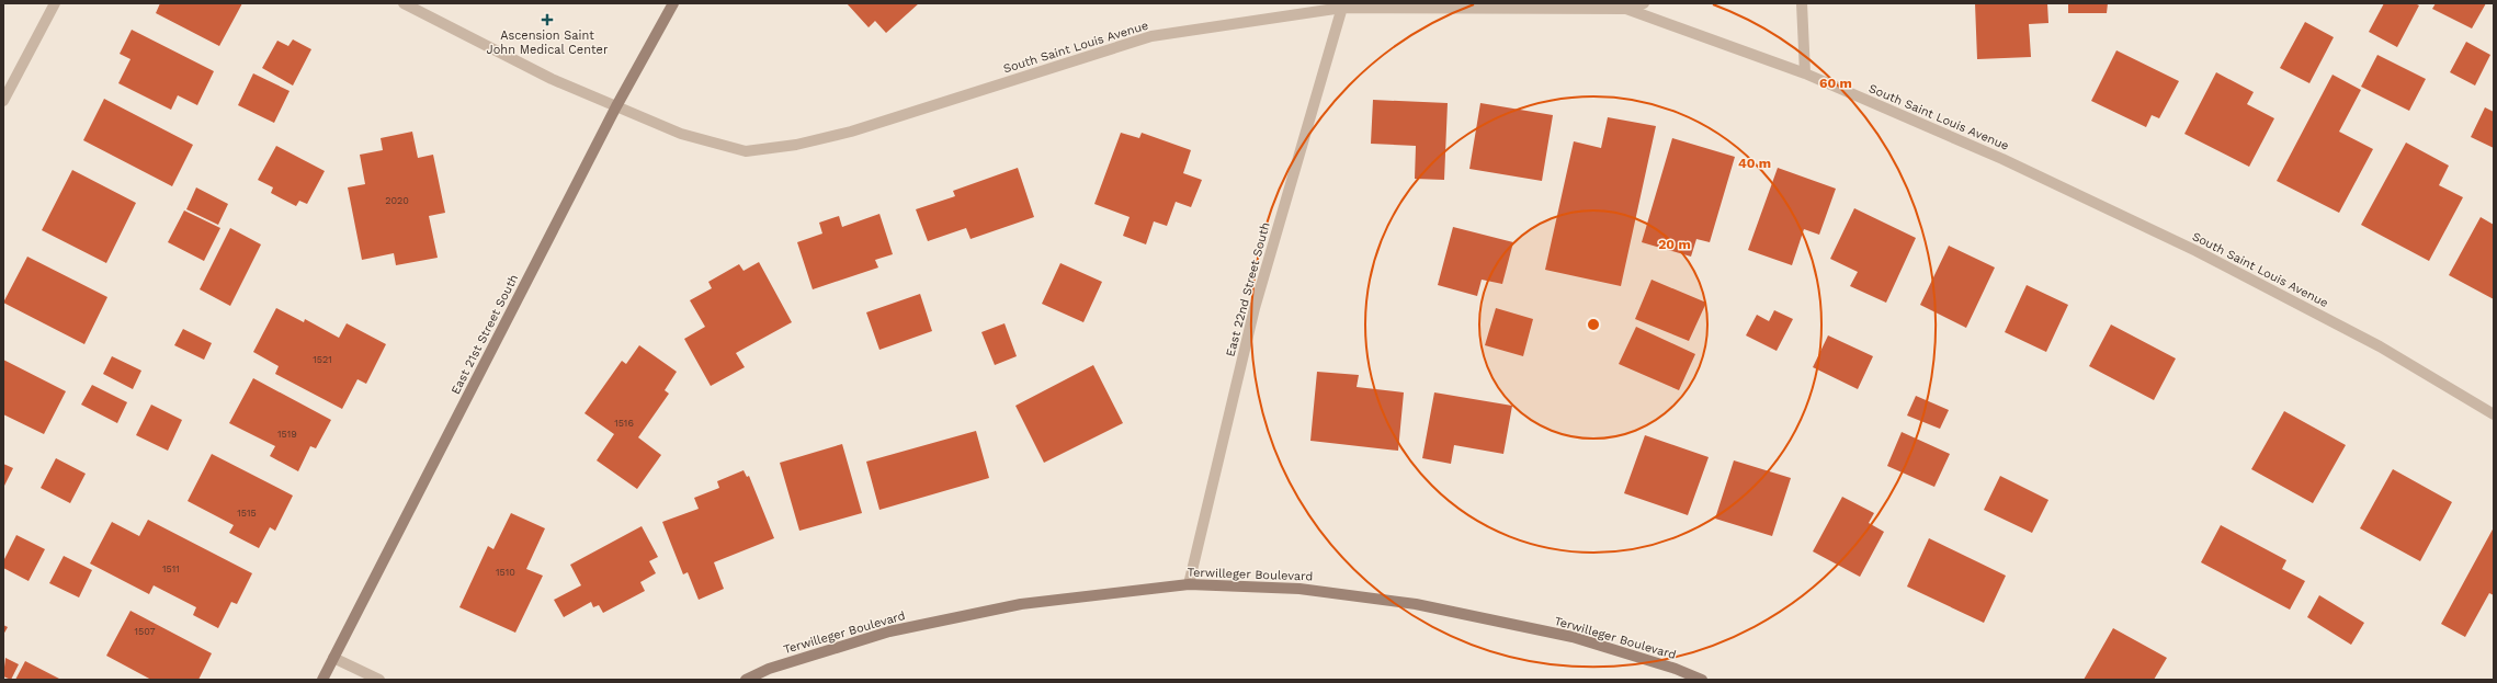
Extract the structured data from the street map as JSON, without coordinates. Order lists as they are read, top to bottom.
{
  "streets": {
    "street": [
      "South Saint Louis Avenue",
      "East 22nd Street South",
      "East 21st Street South",
      "Terwilleger Boulevard"
    ]
  },
  "crossings": [
    ["South Saint Louis Avenue", "East 22nd Street South"],
    ["South Saint Louis Avenue", "East 21st Street South"],
    ["East 22nd Street South", "Terwilleger Boulevard"]
  ],
  "places": {
    "health": ["Ascension Saint John Medical Center"]
  },
  "house_numbers": [
    "2020",
    "1521",
    "1516",
    "1519",
    "1515",
    "1511",
    "1510",
    "1507"
  ],
  "rings": ["60 m", "40 m", "20 m"]
}
